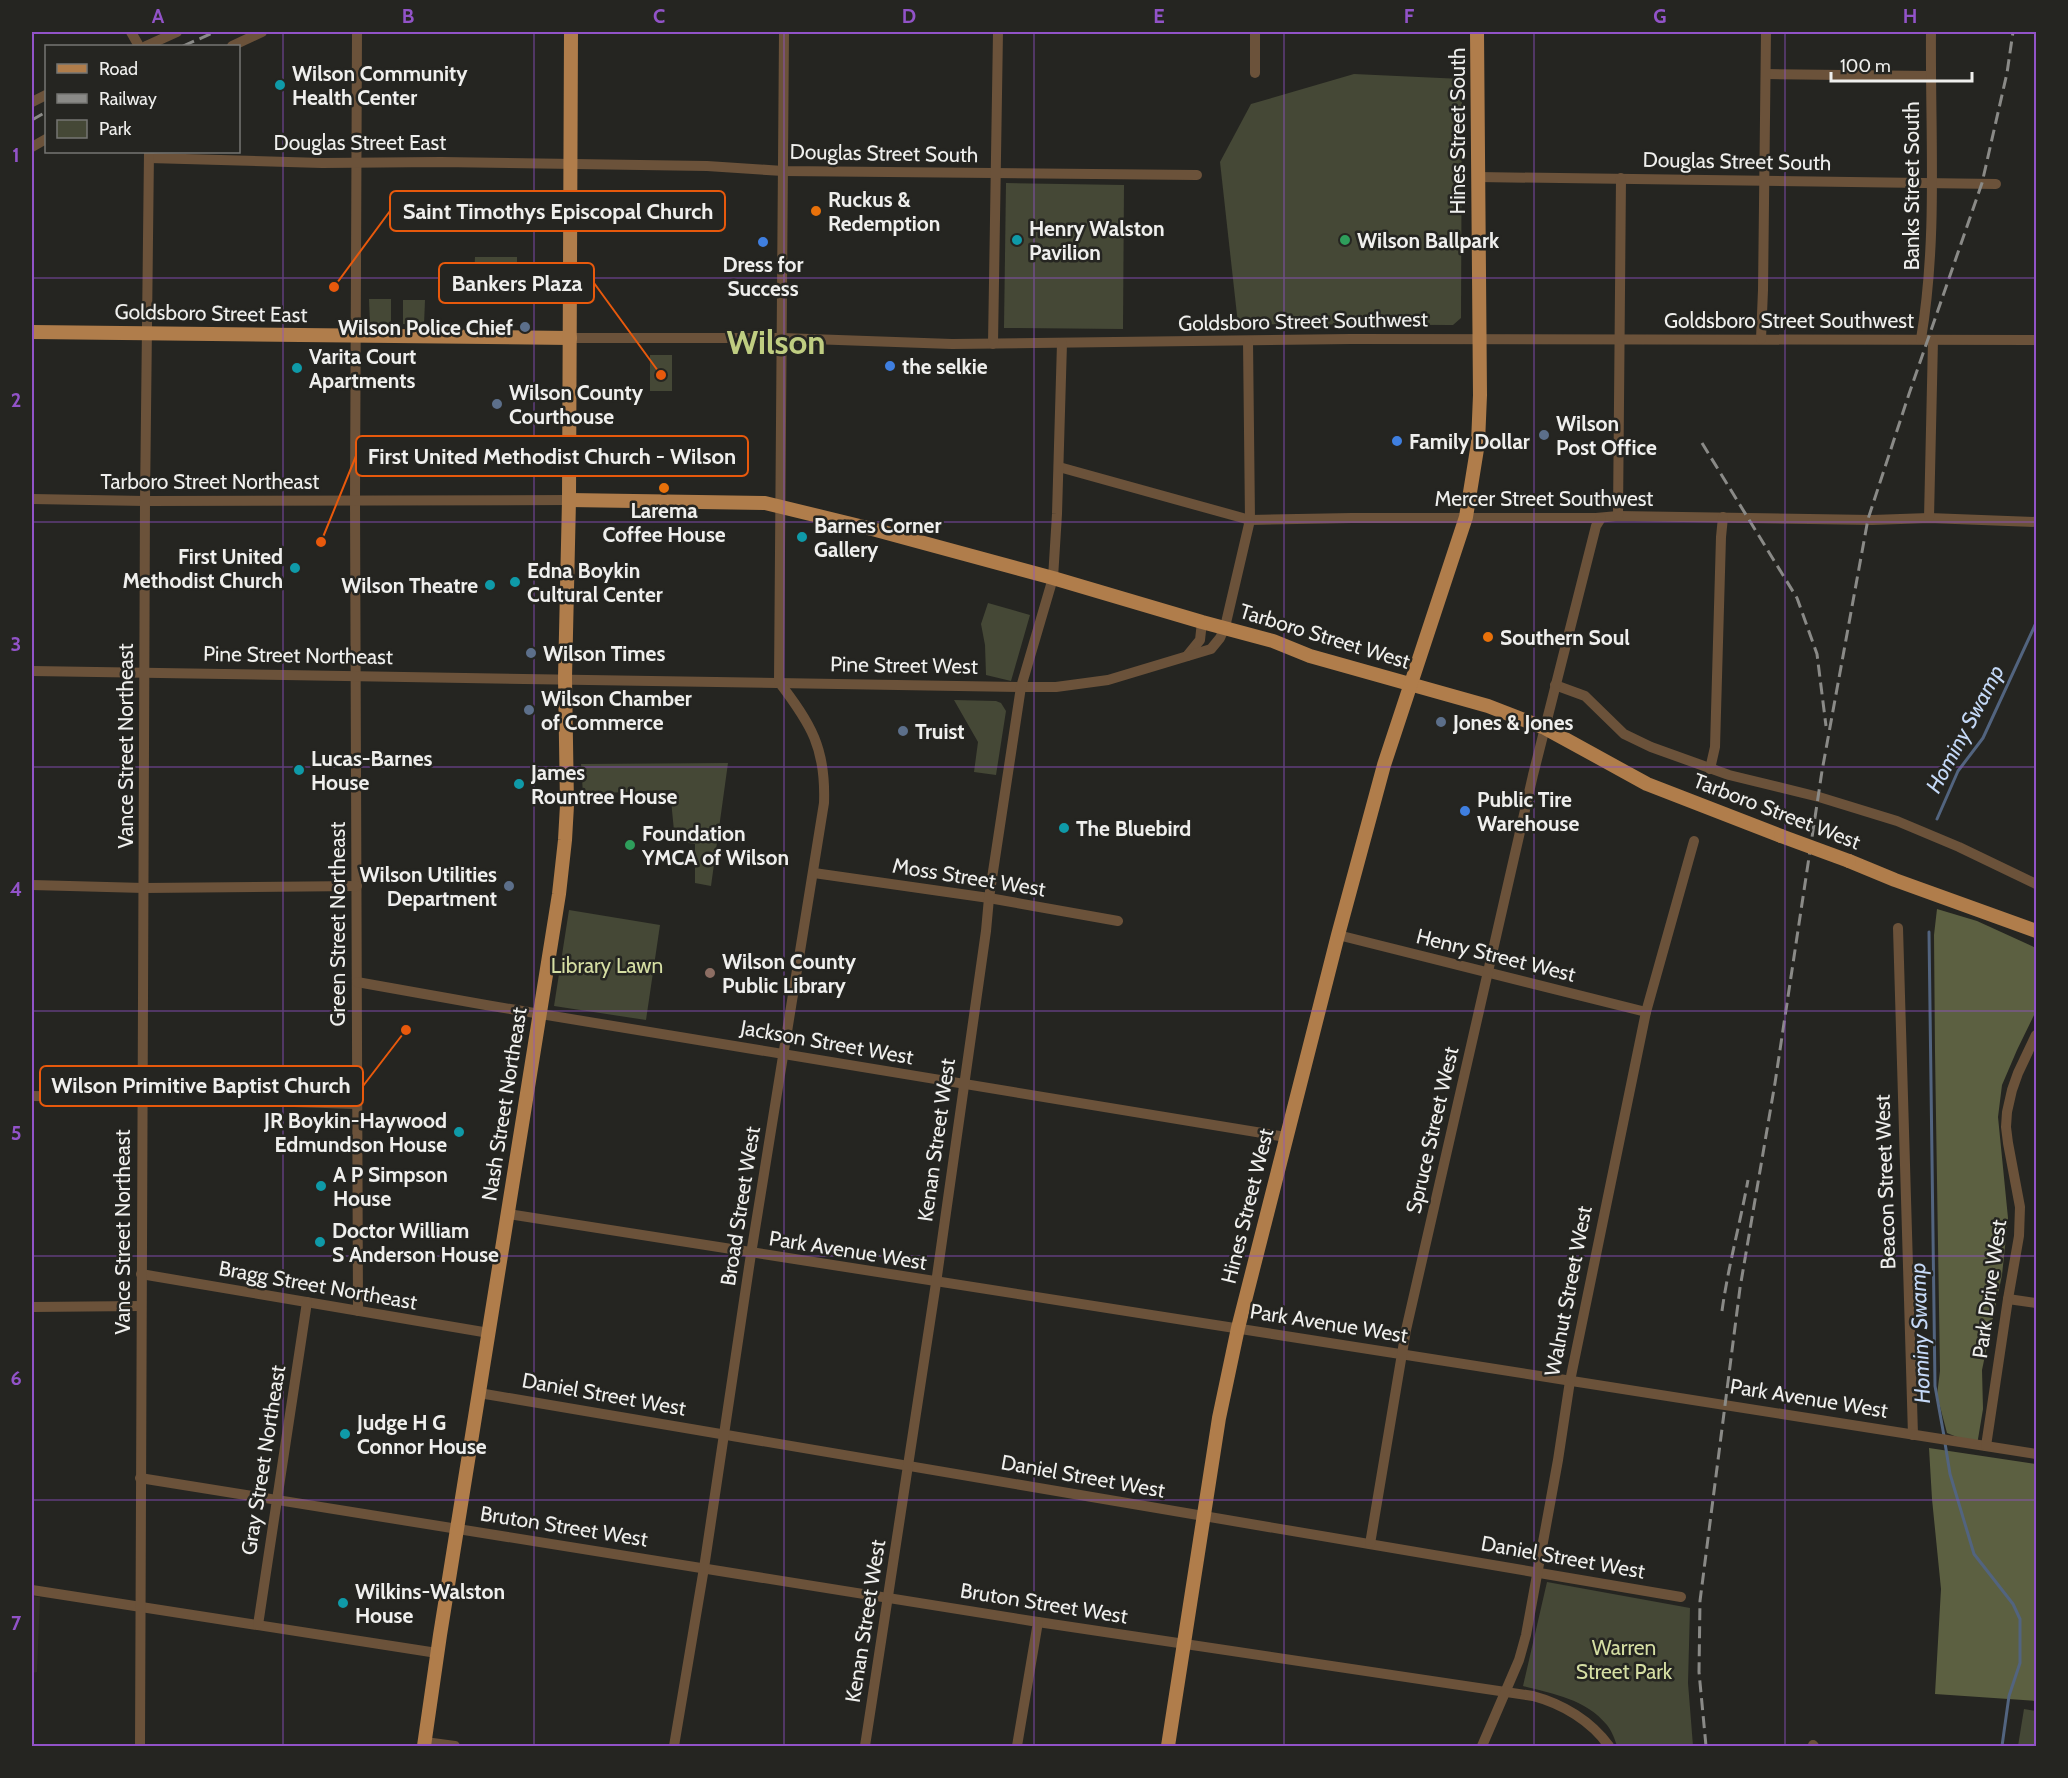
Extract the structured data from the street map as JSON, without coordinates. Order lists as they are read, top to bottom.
{
  "streets": {
    "main road": [
      "Hines Street South",
      "Goldsboro Street East",
      "Tarboro Street West",
      "Nash Street Northeast",
      "Hines Street West"
    ],
    "street": [
      "Douglas Street East",
      "Douglas Street South",
      "Banks Street South",
      "Goldsboro Street Southwest",
      "Tarboro Street Northeast",
      "Mercer Street Southwest",
      "Pine Street Northeast",
      "Pine Street West",
      "Vance Street Northeast",
      "Moss Street West",
      "Green Street Northeast",
      "Henry Street West",
      "Jackson Street West",
      "Spruce Street West",
      "Kenan Street West",
      "Beacon Street West",
      "Broad Street West",
      "Park Avenue West",
      "Bragg Street Northeast",
      "Park Drive West",
      "Walnut Street West",
      "Daniel Street West",
      "Gray Street Northeast",
      "Bruton Street West"
    ]
  },
  "crossings": [
    ["Hines Street South", "Douglas Street South"],
    ["Hines Street South", "Goldsboro Street Southwest"],
    ["Hines Street South", "Mercer Street Southwest"],
    ["Hines Street South", "Hines Street West"],
    ["Douglas Street East", "Douglas Street South"],
    ["Douglas Street East", "Vance Street Northeast"],
    ["Douglas Street East", "Green Street Northeast"],
    ["Douglas Street East", "Nash Street Northeast"],
    ["Douglas Street South", "Banks Street South"],
    ["Douglas Street South", "Nash Street Northeast"],
    ["Banks Street South", "Goldsboro Street Southwest"],
    ["Banks Street South", "Mercer Street Southwest"],
    ["Goldsboro Street East", "Goldsboro Street Southwest"],
    ["Goldsboro Street East", "Vance Street Northeast"],
    ["Goldsboro Street East", "Green Street Northeast"],
    ["Goldsboro Street East", "Nash Street Northeast"],
    ["Goldsboro Street Southwest", "Nash Street Northeast"],
    ["Goldsboro Street Southwest", "Kenan Street West"],
    ["Tarboro Street Northeast", "Tarboro Street West"],
    ["Tarboro Street Northeast", "Vance Street Northeast"],
    ["Tarboro Street Northeast", "Green Street Northeast"],
    ["Tarboro Street Northeast", "Nash Street Northeast"],
    ["Mercer Street Southwest", "Spruce Street West"],
    ["Mercer Street Southwest", "Kenan Street West"],
    ["Mercer Street Southwest", "Hines Street West"],
    ["Tarboro Street West", "Pine Street West"],
    ["Tarboro Street West", "Nash Street Northeast"],
    ["Tarboro Street West", "Spruce Street West"],
    ["Tarboro Street West", "Kenan Street West"],
    ["Tarboro Street West", "Hines Street West"],
    ["Pine Street Northeast", "Pine Street West"],
    ["Pine Street Northeast", "Vance Street Northeast"],
    ["Pine Street Northeast", "Green Street Northeast"],
    ["Pine Street Northeast", "Nash Street Northeast"],
    ["Pine Street West", "Nash Street Northeast"],
    ["Pine Street West", "Kenan Street West"],
    ["Pine Street West", "Broad Street West"],
    ["Vance Street Northeast", "Bragg Street Northeast"],
    ["Vance Street Northeast", "Bruton Street West"],
    ["Moss Street West", "Kenan Street West"],
    ["Moss Street West", "Broad Street West"],
    ["Green Street Northeast", "Jackson Street West"],
    ["Green Street Northeast", "Bragg Street Northeast"],
    ["Henry Street West", "Spruce Street West"],
    ["Henry Street West", "Hines Street West"],
    ["Henry Street West", "Walnut Street West"],
    ["Jackson Street West", "Nash Street Northeast"],
    ["Jackson Street West", "Kenan Street West"],
    ["Jackson Street West", "Broad Street West"],
    ["Jackson Street West", "Hines Street West"],
    ["Nash Street Northeast", "Park Avenue West"],
    ["Nash Street Northeast", "Bragg Street Northeast"],
    ["Nash Street Northeast", "Daniel Street West"],
    ["Nash Street Northeast", "Bruton Street West"],
    ["Spruce Street West", "Park Avenue West"],
    ["Spruce Street West", "Daniel Street West"],
    ["Kenan Street West", "Park Avenue West"],
    ["Kenan Street West", "Daniel Street West"],
    ["Kenan Street West", "Bruton Street West"],
    ["Beacon Street West", "Park Avenue West"],
    ["Broad Street West", "Park Avenue West"],
    ["Broad Street West", "Daniel Street West"],
    ["Broad Street West", "Bruton Street West"],
    ["Hines Street West", "Park Avenue West"],
    ["Hines Street West", "Daniel Street West"],
    ["Hines Street West", "Bruton Street West"],
    ["Park Avenue West", "Park Drive West"],
    ["Park Avenue West", "Walnut Street West"],
    ["Bragg Street Northeast", "Gray Street Northeast"],
    ["Walnut Street West", "Daniel Street West"],
    ["Walnut Street West", "Bruton Street West"],
    ["Gray Street Northeast", "Bruton Street West"]
  ],
  "districts": ["Wilson"],
  "water": ["Hominy Swamp"],
  "parks": ["Library Lawn", "Warren Street Park"],
  "places": [
    "Wilson Community Health Center",
    "Ruckus & Redemption",
    "Henry Walston Pavilion",
    "Wilson Ballpark",
    "Dress for Success",
    "Saint Timothys Episcopal Church",
    "Wilson Police Chief",
    "the selkie",
    "Varita Court Apartments",
    "Bankers Plaza",
    "Wilson County Courthouse",
    "Wilson Post Office",
    "Family Dollar",
    "Larema Coffee House",
    "Barnes Corner Gallery",
    "First United Methodist Church - Wilson",
    "First United Methodist Church",
    "Edna Boykin Cultural Center",
    "Wilson Theatre",
    "Southern Soul",
    "Wilson Times",
    "Wilson Chamber of Commerce",
    "Jones & Jones",
    "Truist",
    "Lucas-Barnes House",
    "James Rountree House",
    "Public Tire Warehouse",
    "The Bluebird",
    "Foundation YMCA of Wilson",
    "Wilson Utilities Department",
    "Wilson County Public Library",
    "Wilson Primitive Baptist Church",
    "JR Boykin-Haywood Edmundson House",
    "A P Simpson House",
    "Doctor William S Anderson House",
    "Judge H G Connor House",
    "Wilkins-Walston House"
  ],
  "legend": ["Road", "Railway", "Park"],
  "scale_bar": "100 m",
  "grid": {
    "columns": [
      "A",
      "B",
      "C",
      "D",
      "E",
      "F",
      "G",
      "H"
    ],
    "rows": [
      "1",
      "2",
      "3",
      "4",
      "5",
      "6",
      "7"
    ]
  }
}
